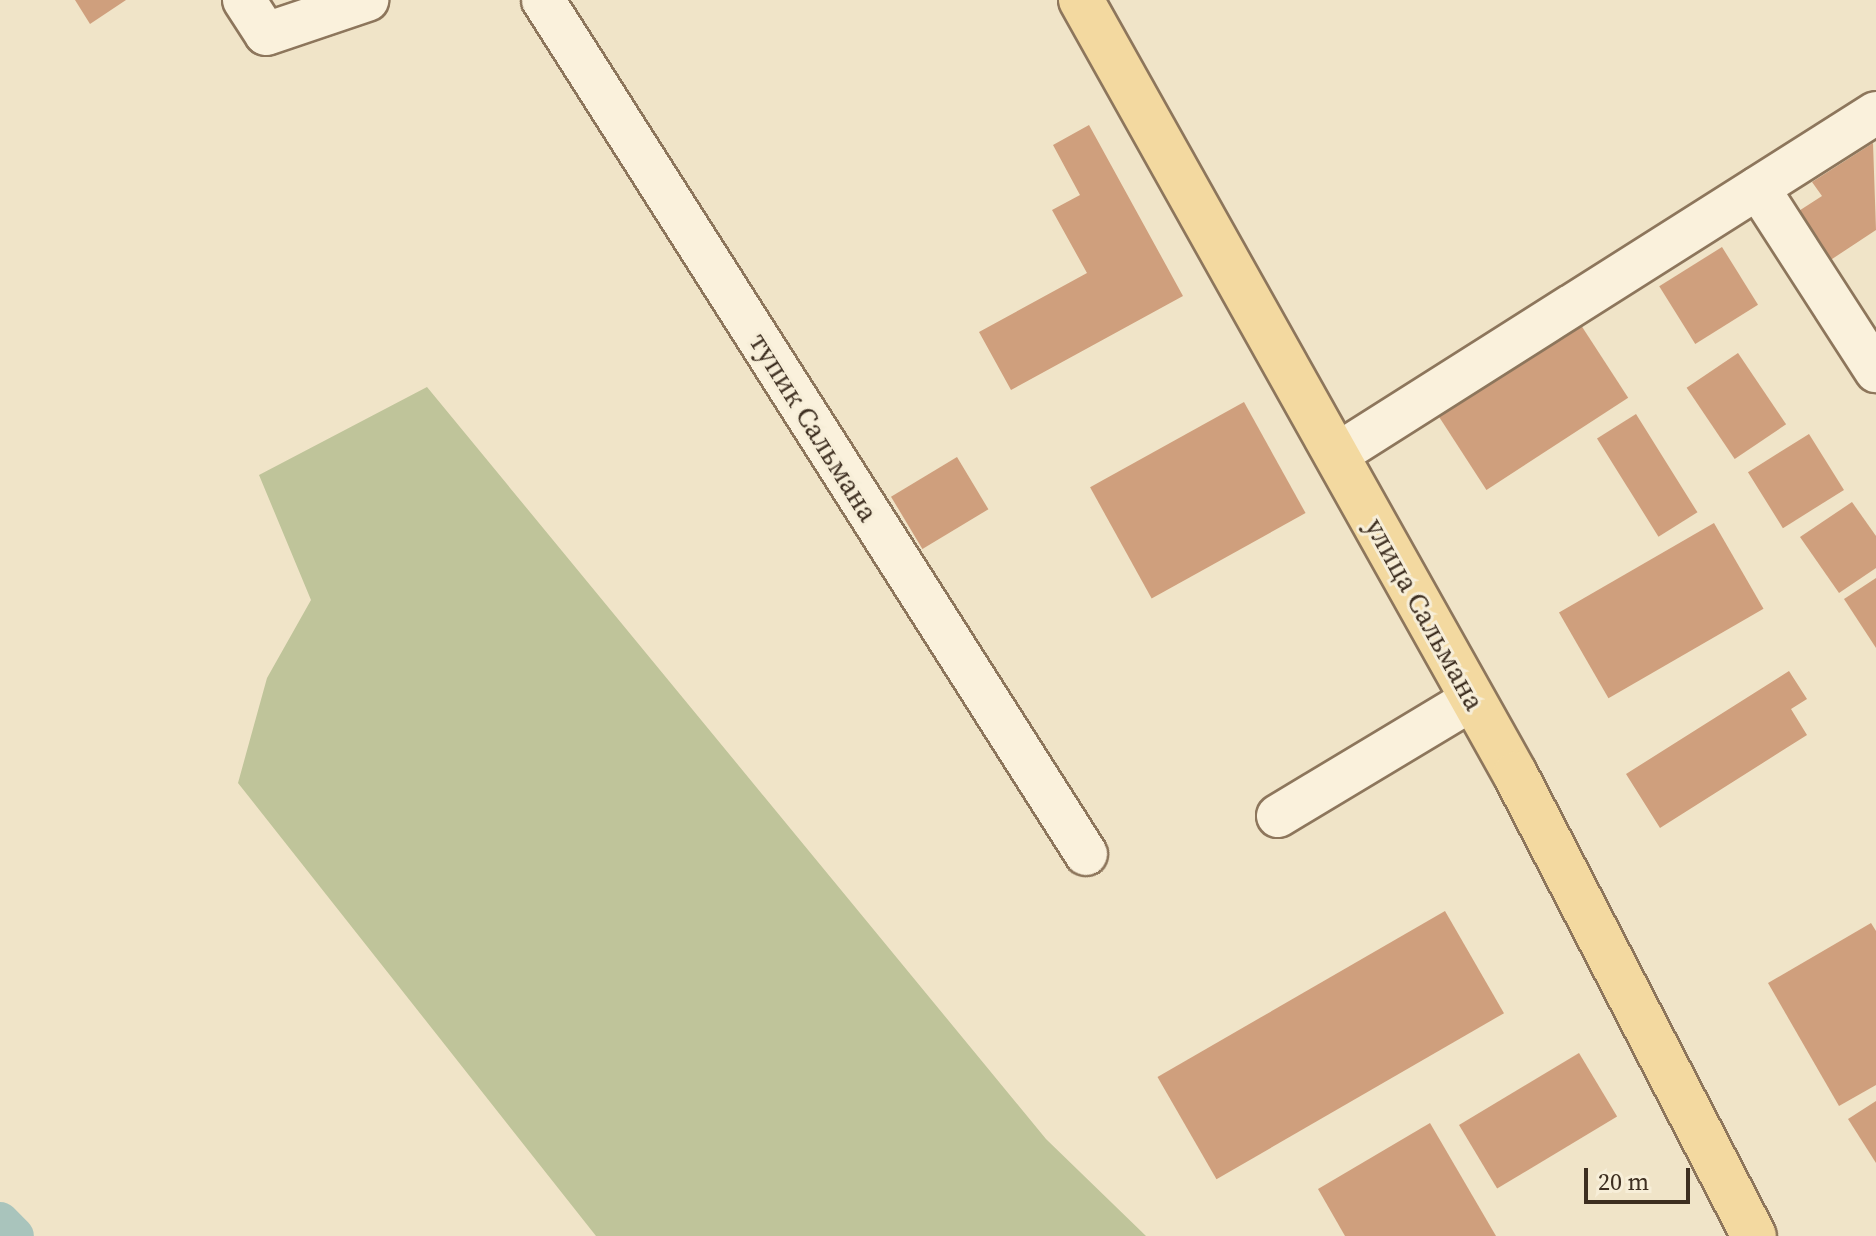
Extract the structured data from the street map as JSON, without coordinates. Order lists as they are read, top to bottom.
{
  "streets": {
    "main road": ["улица Сальмана"],
    "street": ["тупик Сальмана"]
  },
  "scale_bar": "20 m"
}
